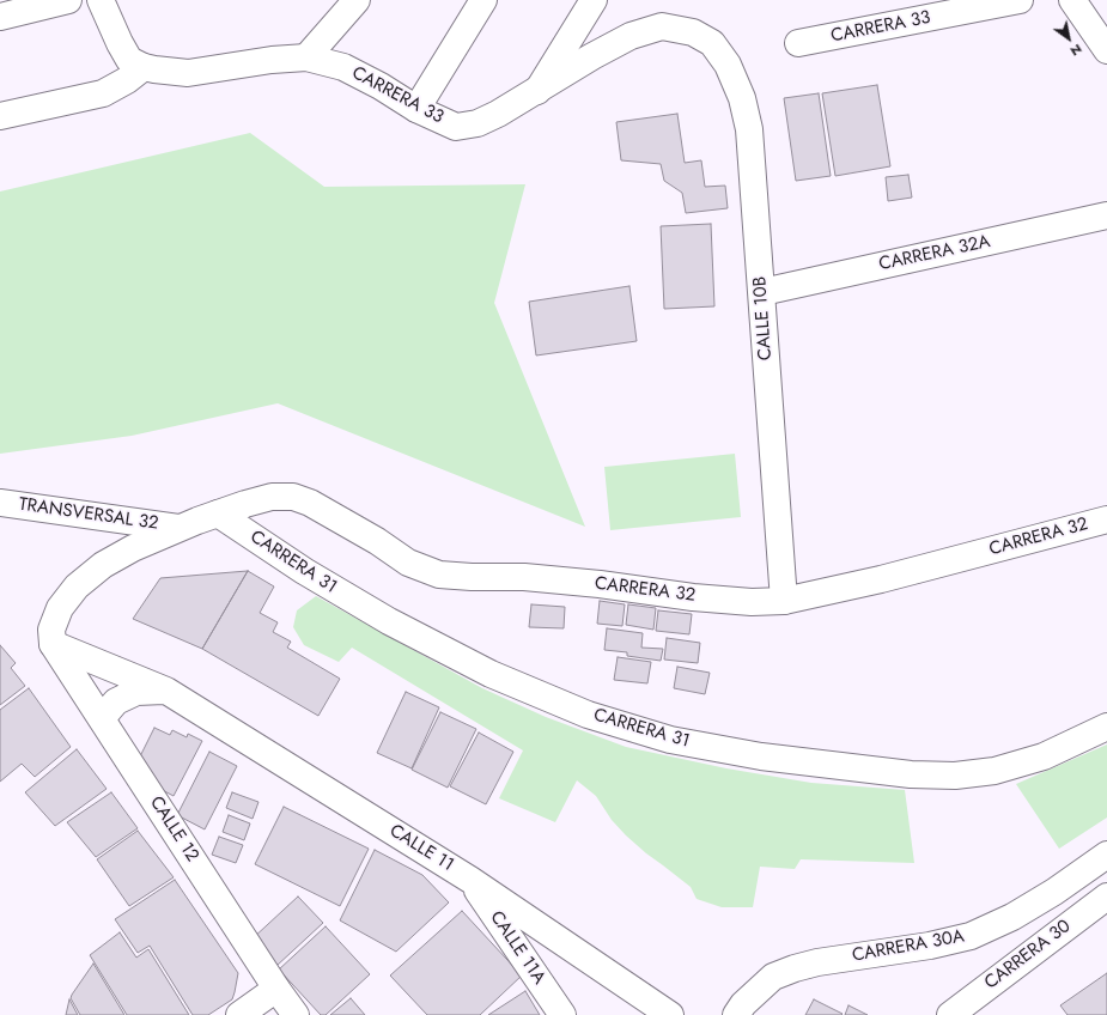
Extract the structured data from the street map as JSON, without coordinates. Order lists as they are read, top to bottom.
{
  "streets": {
    "street": [
      "CARRERA 33",
      "CARRERA 32A",
      "CALLE 10B",
      "TRANSVERSAL 32",
      "CARRERA 32",
      "CARRERA 31",
      "CALLE 12",
      "CALLE 11",
      "CARRERA 30A",
      "CALLE 11A",
      "CARRERA 30"
    ]
  },
  "crossings": [
    ["CARRERA 33", "CALLE 10B"],
    ["CARRERA 32A", "CALLE 10B"],
    ["CALLE 10B", "CARRERA 32"],
    ["TRANSVERSAL 32", "CARRERA 32"],
    ["TRANSVERSAL 32", "CARRERA 31"],
    ["CARRERA 32", "CARRERA 31"],
    ["CALLE 12", "CALLE 11"],
    ["CALLE 11", "CALLE 11A"]
  ],
  "north": "bottom right"
}
